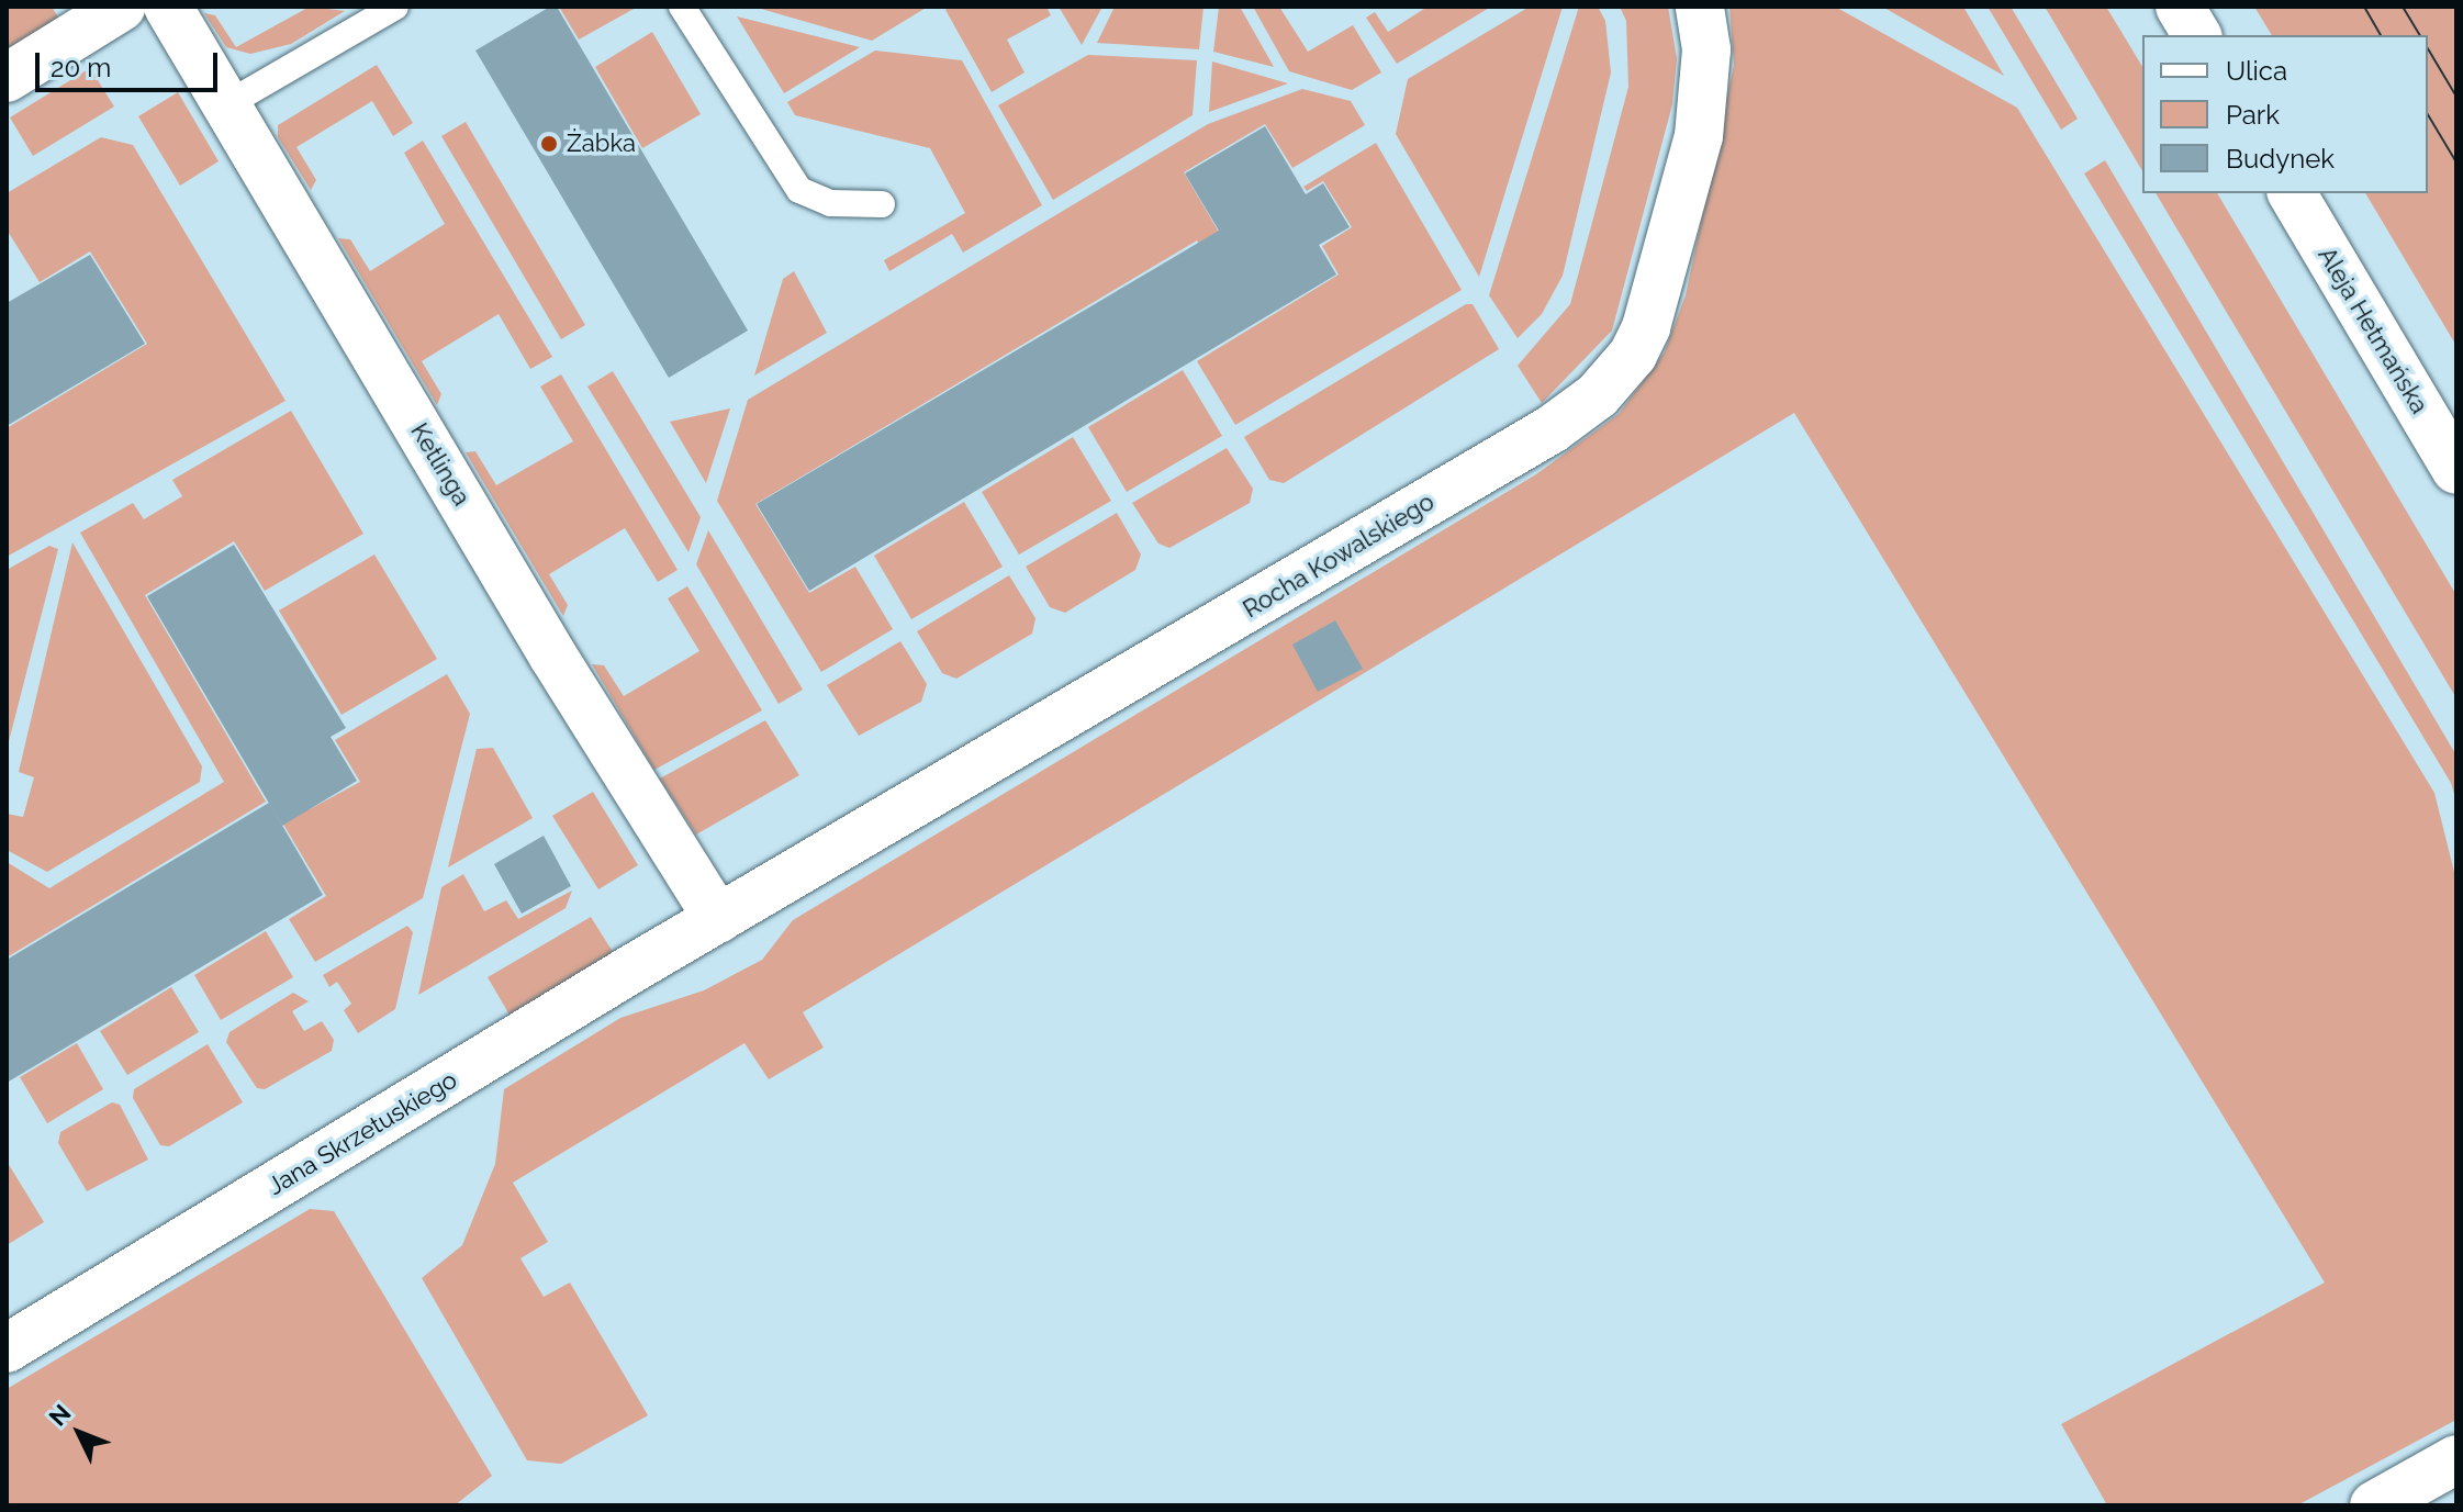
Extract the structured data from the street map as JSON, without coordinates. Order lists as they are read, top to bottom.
{
  "streets": {
    "street": [
      "Aleja Hetmańska",
      "Ketlinga",
      "Rocha Kowalskiego",
      "Jana Skrzetuskiego"
    ]
  },
  "crossings": [
    ["Ketlinga", "Rocha Kowalskiego"],
    ["Ketlinga", "Jana Skrzetuskiego"],
    ["Rocha Kowalskiego", "Jana Skrzetuskiego"]
  ],
  "places": ["Żabka"],
  "legend": ["Ulica", "Park", "Budynek"],
  "scale_bar": "20 m",
  "north": "top left"
}
